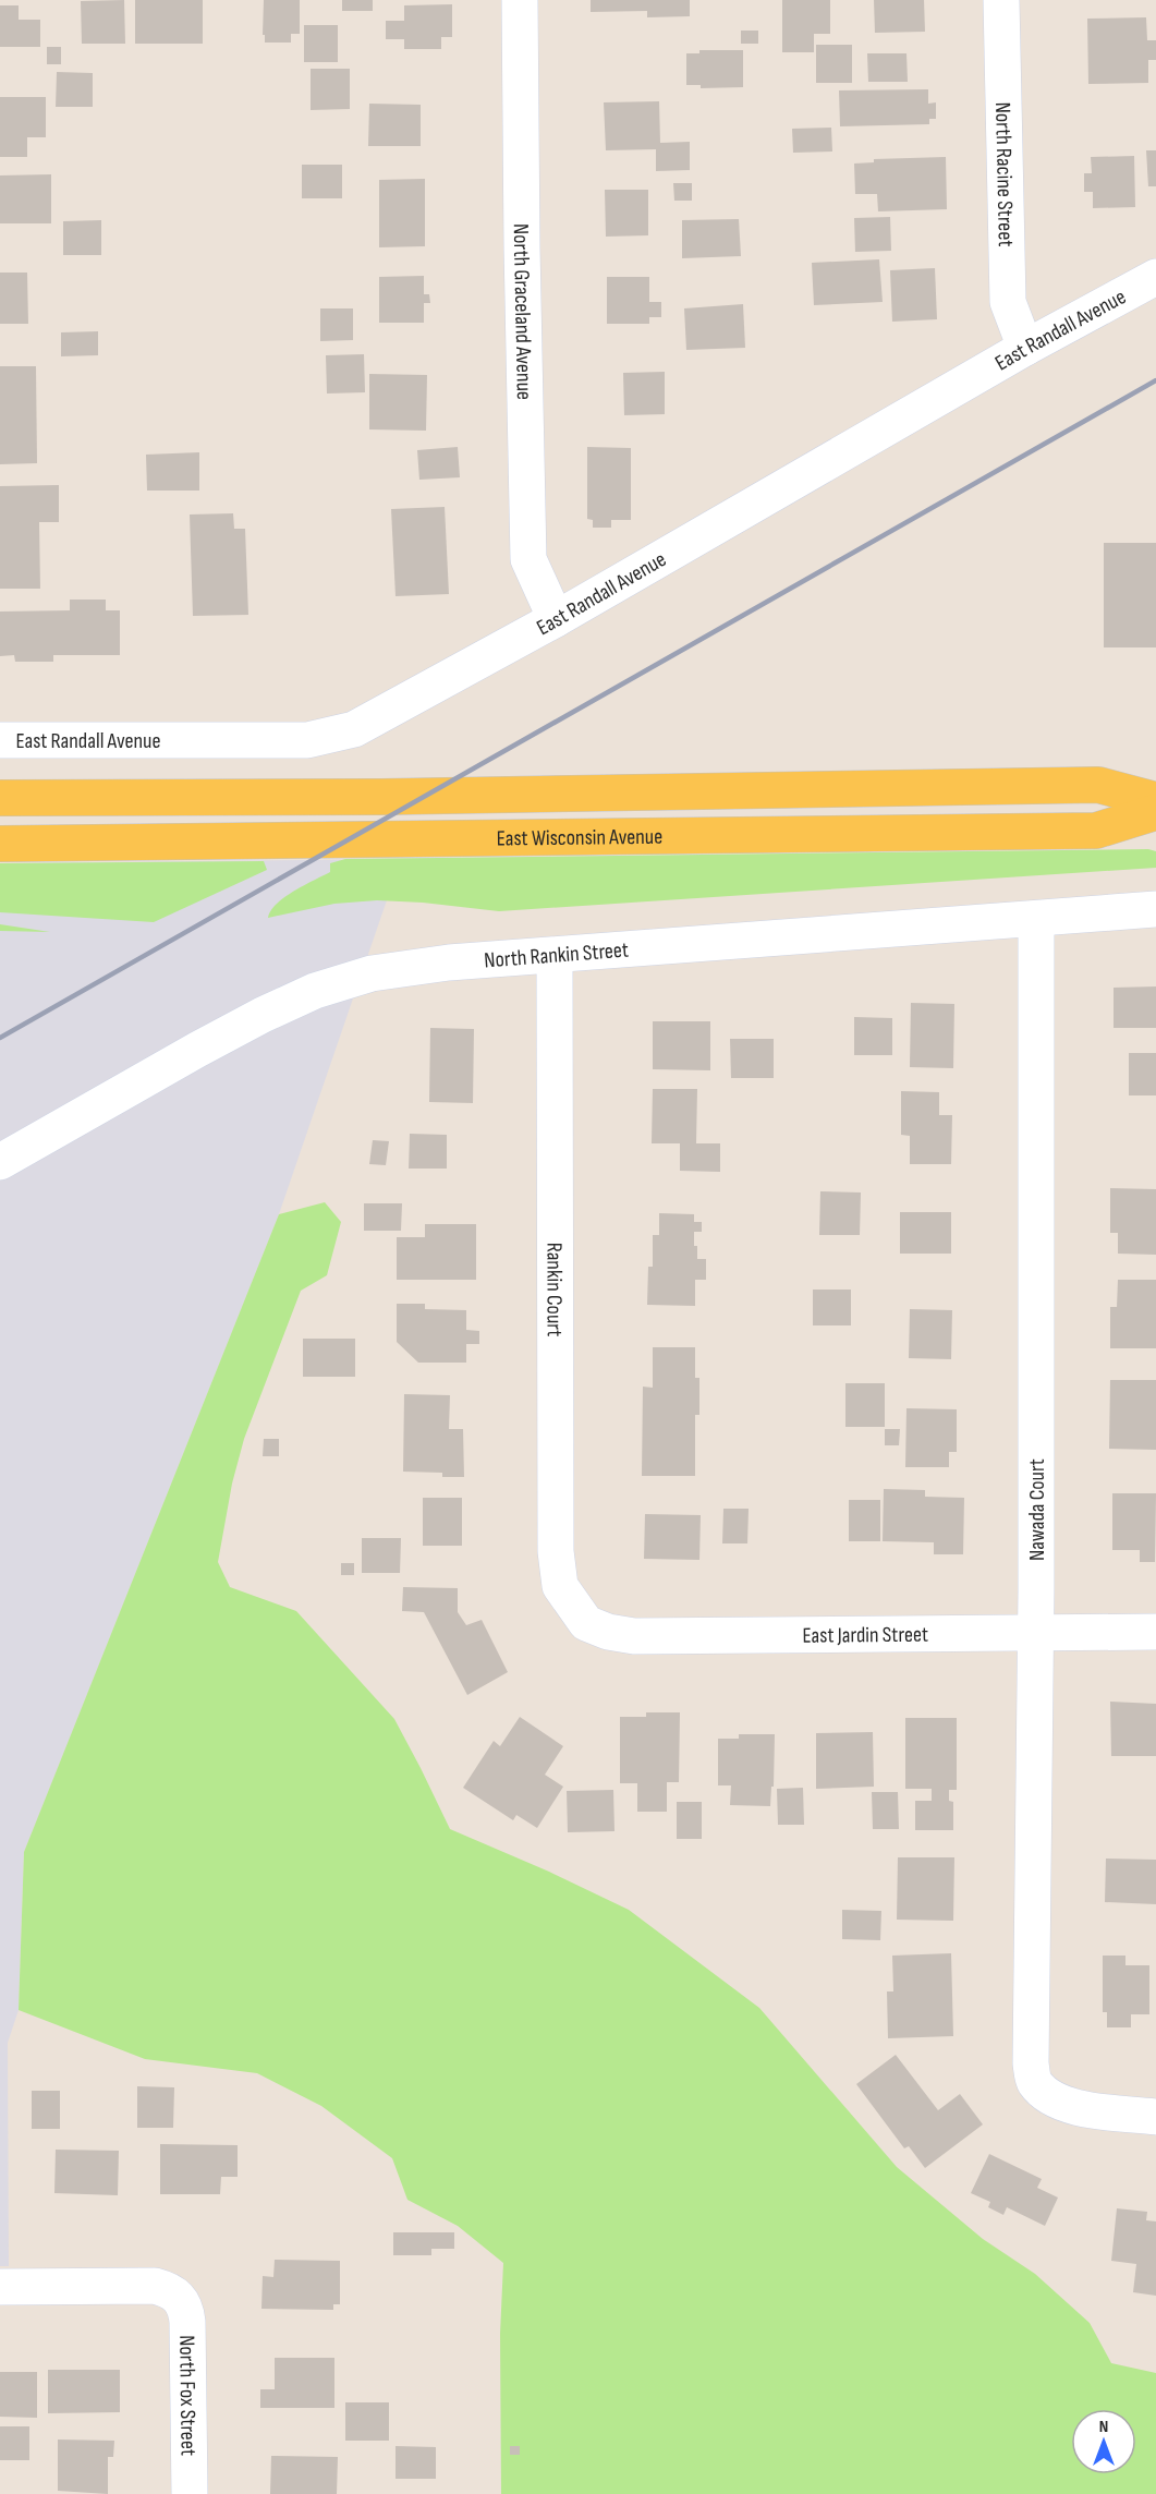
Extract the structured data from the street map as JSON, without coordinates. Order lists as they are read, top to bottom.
{
  "streets": {
    "main road": ["East Wisconsin Avenue"],
    "street": [
      "North Racine Street",
      "North Graceland Avenue",
      "East Randall Avenue",
      "North Rankin Street",
      "Rankin Court",
      "Nawada Court",
      "East Jardin Street",
      "North Fox Street"
    ]
  },
  "crossings": [
    ["North Racine Street", "East Randall Avenue"],
    ["North Graceland Avenue", "East Randall Avenue"],
    ["North Rankin Street", "Rankin Court"],
    ["North Rankin Street", "Nawada Court"],
    ["Rankin Court", "East Jardin Street"],
    ["Nawada Court", "East Jardin Street"]
  ],
  "north": "top"
}
